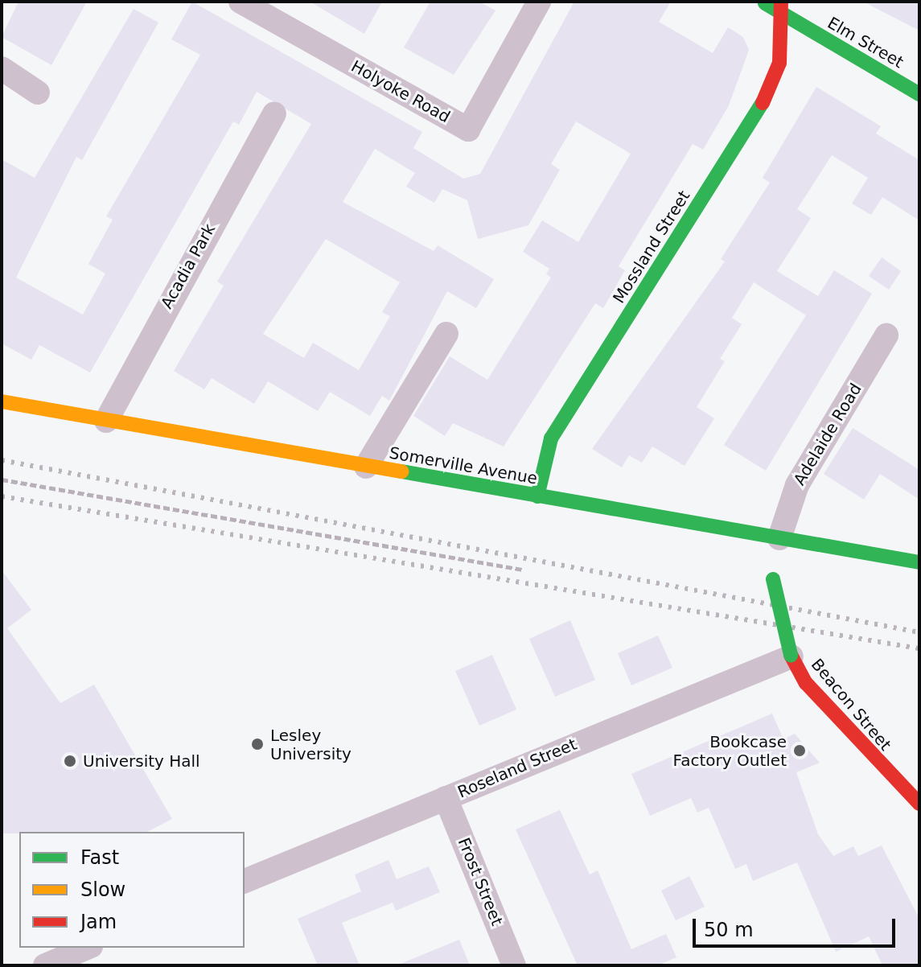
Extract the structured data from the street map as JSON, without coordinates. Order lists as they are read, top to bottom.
{
  "streets": {
    "main road": [
      "Elm Street",
      "Mossland Street",
      "Somerville Avenue",
      "Beacon Street"
    ],
    "street": [
      "Holyoke Road",
      "Acadia Park",
      "Adelaide Road",
      "Roseland Street",
      "Frost Street"
    ]
  },
  "crossings": [
    ["Elm Street", "Mossland Street"],
    ["Mossland Street", "Somerville Avenue"],
    ["Acadia Park", "Somerville Avenue"],
    ["Adelaide Road", "Somerville Avenue"],
    ["Adelaide Road", "Beacon Street"],
    ["Somerville Avenue", "Beacon Street"],
    ["Beacon Street", "Roseland Street"],
    ["Roseland Street", "Frost Street"]
  ],
  "places": ["Lesley University", "Bookcase Factory Outlet", "University Hall"],
  "legend": ["Fast", "Slow", "Jam"],
  "scale_bar": "50 m"
}
